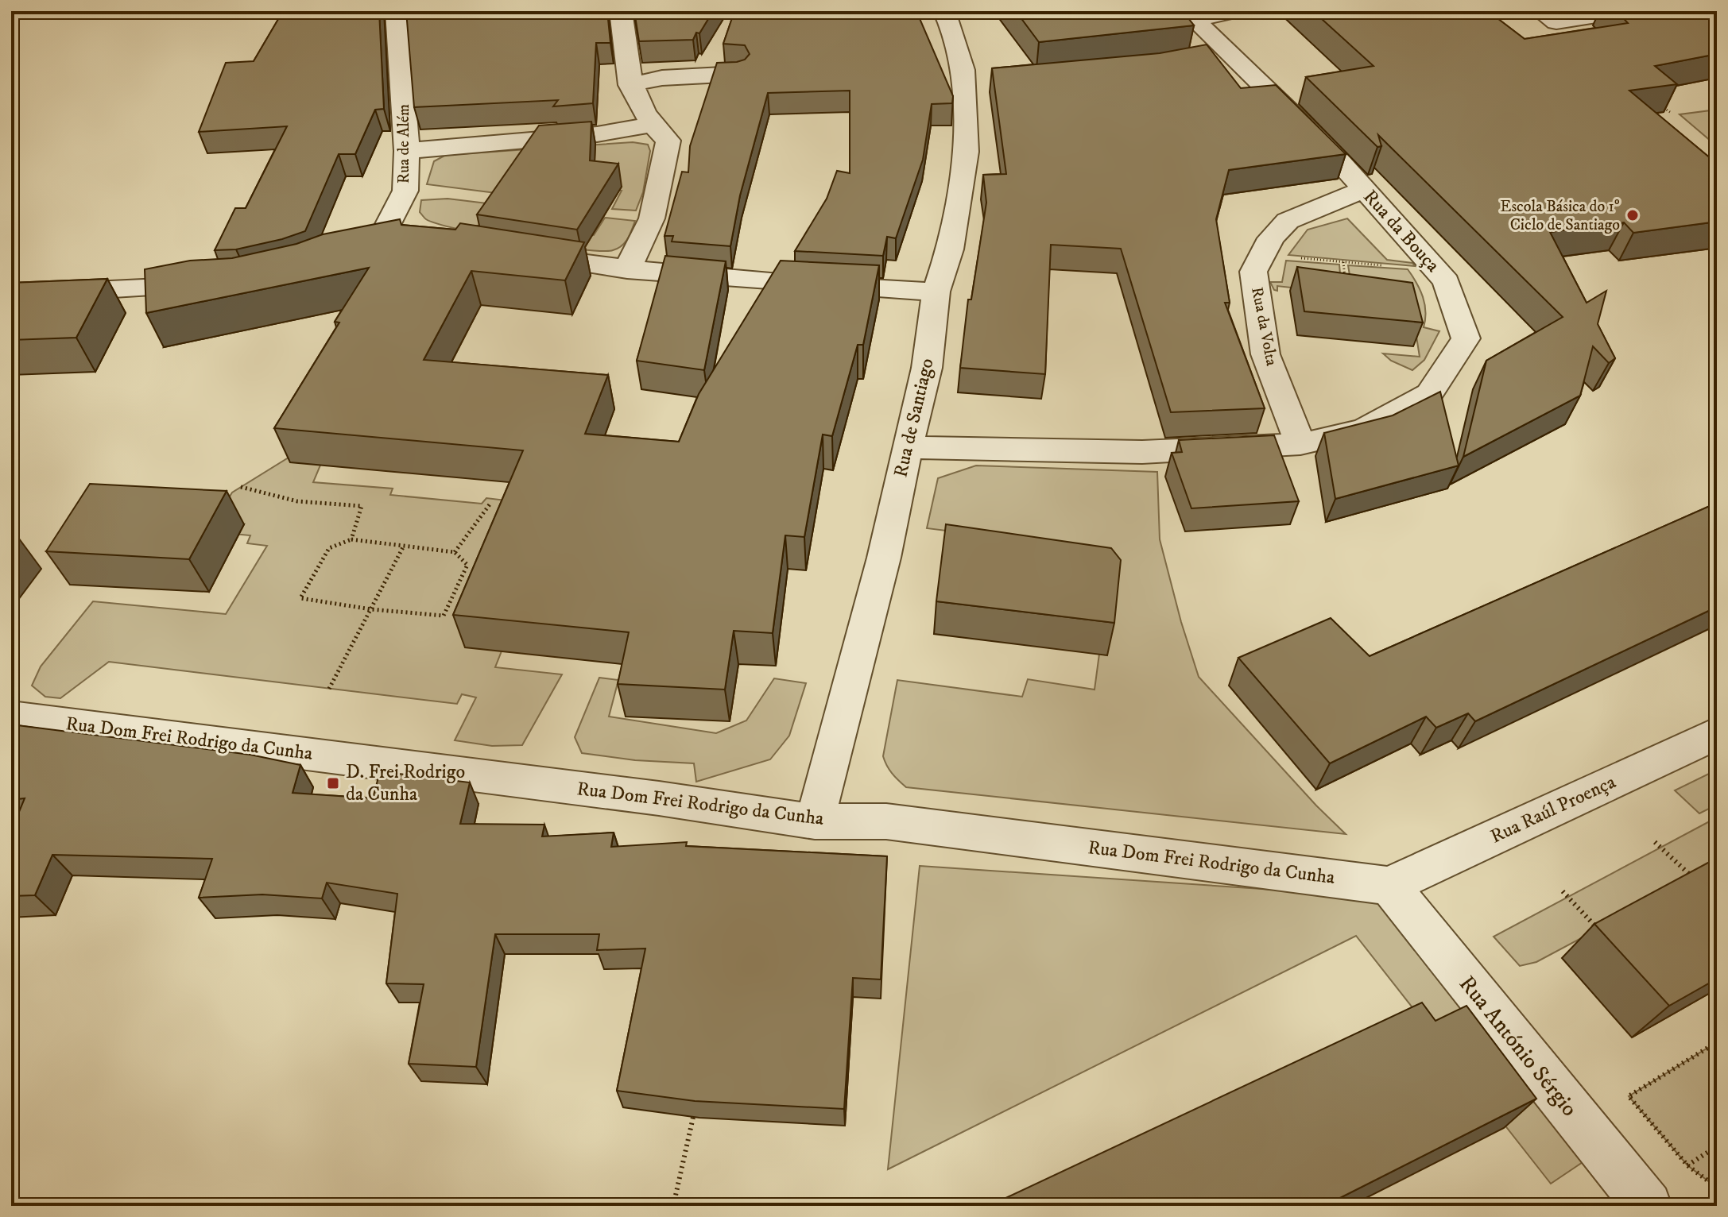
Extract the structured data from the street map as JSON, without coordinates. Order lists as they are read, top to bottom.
{
  "streets": {
    "street": [
      "Rua de Além",
      "Rua da Bouça",
      "Rua da Volta",
      "Rua de Santiago",
      "Rua Dom Frei Rodrigo da Cunha",
      "Rua Raúl Proença",
      "Rua António Sérgio"
    ]
  },
  "crossings": [
    ["Rua da Bouça", "Rua da Volta"],
    ["Rua da Bouça", "Rua de Santiago"],
    ["Rua de Santiago", "Rua Dom Frei Rodrigo da Cunha"],
    ["Rua Dom Frei Rodrigo da Cunha", "Rua Raúl Proença"],
    ["Rua Dom Frei Rodrigo da Cunha", "Rua António Sérgio"],
    ["Rua Raúl Proença", "Rua António Sérgio"]
  ],
  "places": {
    "other": ["Escola Básica do 1º Ciclo de Santiago"],
    "transit": ["D. Frei Rodrigo da Cunha"]
  }
}
